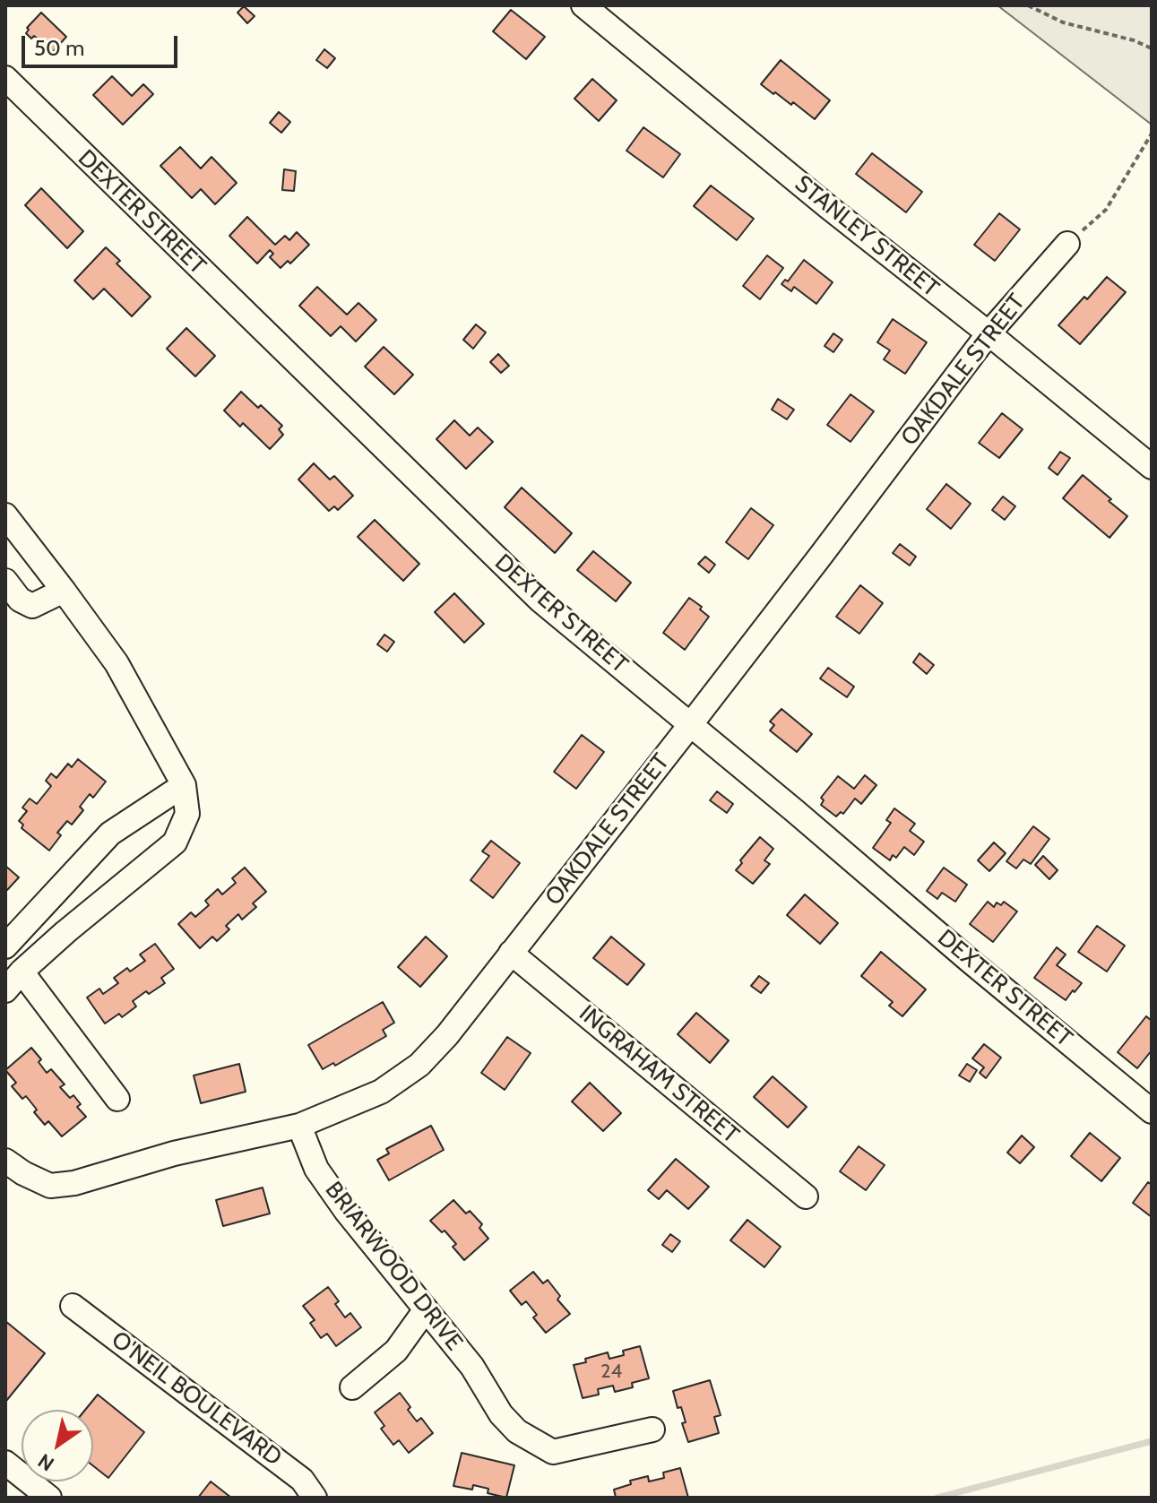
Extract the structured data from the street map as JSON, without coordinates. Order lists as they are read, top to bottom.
{
  "streets": {
    "street": [
      "DEXTER STREET",
      "STANLEY STREET",
      "OAKDALE STREET",
      "INGRAHAM STREET",
      "BRIARWOOD DRIVE",
      "O'NEIL BOULEVARD"
    ]
  },
  "crossings": [
    ["DEXTER STREET", "OAKDALE STREET"],
    ["STANLEY STREET", "OAKDALE STREET"],
    ["OAKDALE STREET", "INGRAHAM STREET"],
    ["OAKDALE STREET", "BRIARWOOD DRIVE"]
  ],
  "house_numbers": ["24"],
  "scale_bar": "50 m",
  "north": "bottom left"
}
